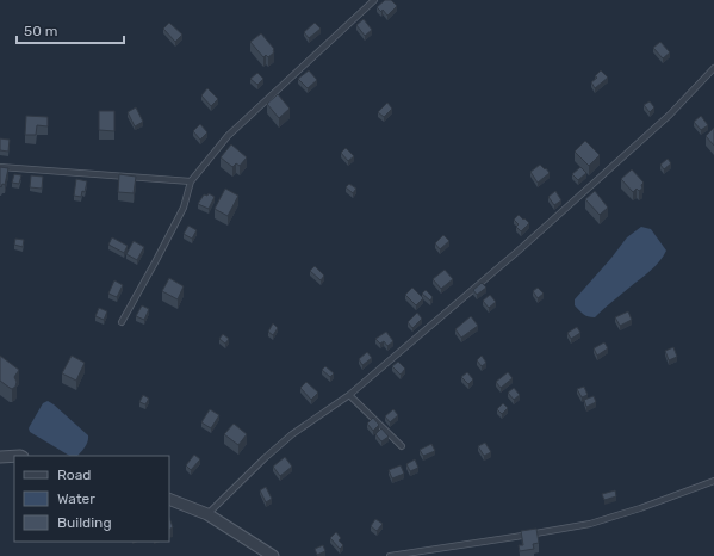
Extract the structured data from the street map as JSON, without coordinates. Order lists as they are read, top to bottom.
{
  "legend": ["Road", "Water", "Building"],
  "scale_bar": "50 m"
}
